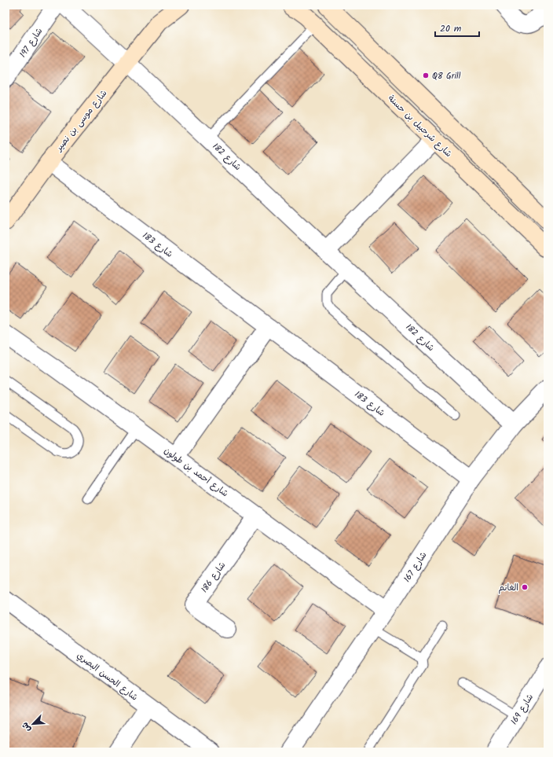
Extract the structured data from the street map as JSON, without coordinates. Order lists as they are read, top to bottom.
{
  "streets": {
    "street": [
      "شارع 197",
      "شارع موسى بن نصير",
      "شارع شرحبيل بن حسنة",
      "شارع 182",
      "شارع 183",
      "شارع أحمد بن طولون",
      "شارع 167",
      "شارع 186",
      "شارع الحسن البصري",
      "شارع 169"
    ]
  },
  "crossings": [
    ["شارع موسى بن نصير", "شارع 182"],
    ["شارع موسى بن نصير", "شارع 183"],
    ["شارع 182", "شارع 167"],
    ["شارع 183", "شارع 167"],
    ["شارع أحمد بن طولون", "شارع 167"],
    ["شارع أحمد بن طولون", "شارع 186"]
  ],
  "places": ["Q8 Grill", "الغانم"],
  "scale_bar": "20 m",
  "north": "bottom left"
}
